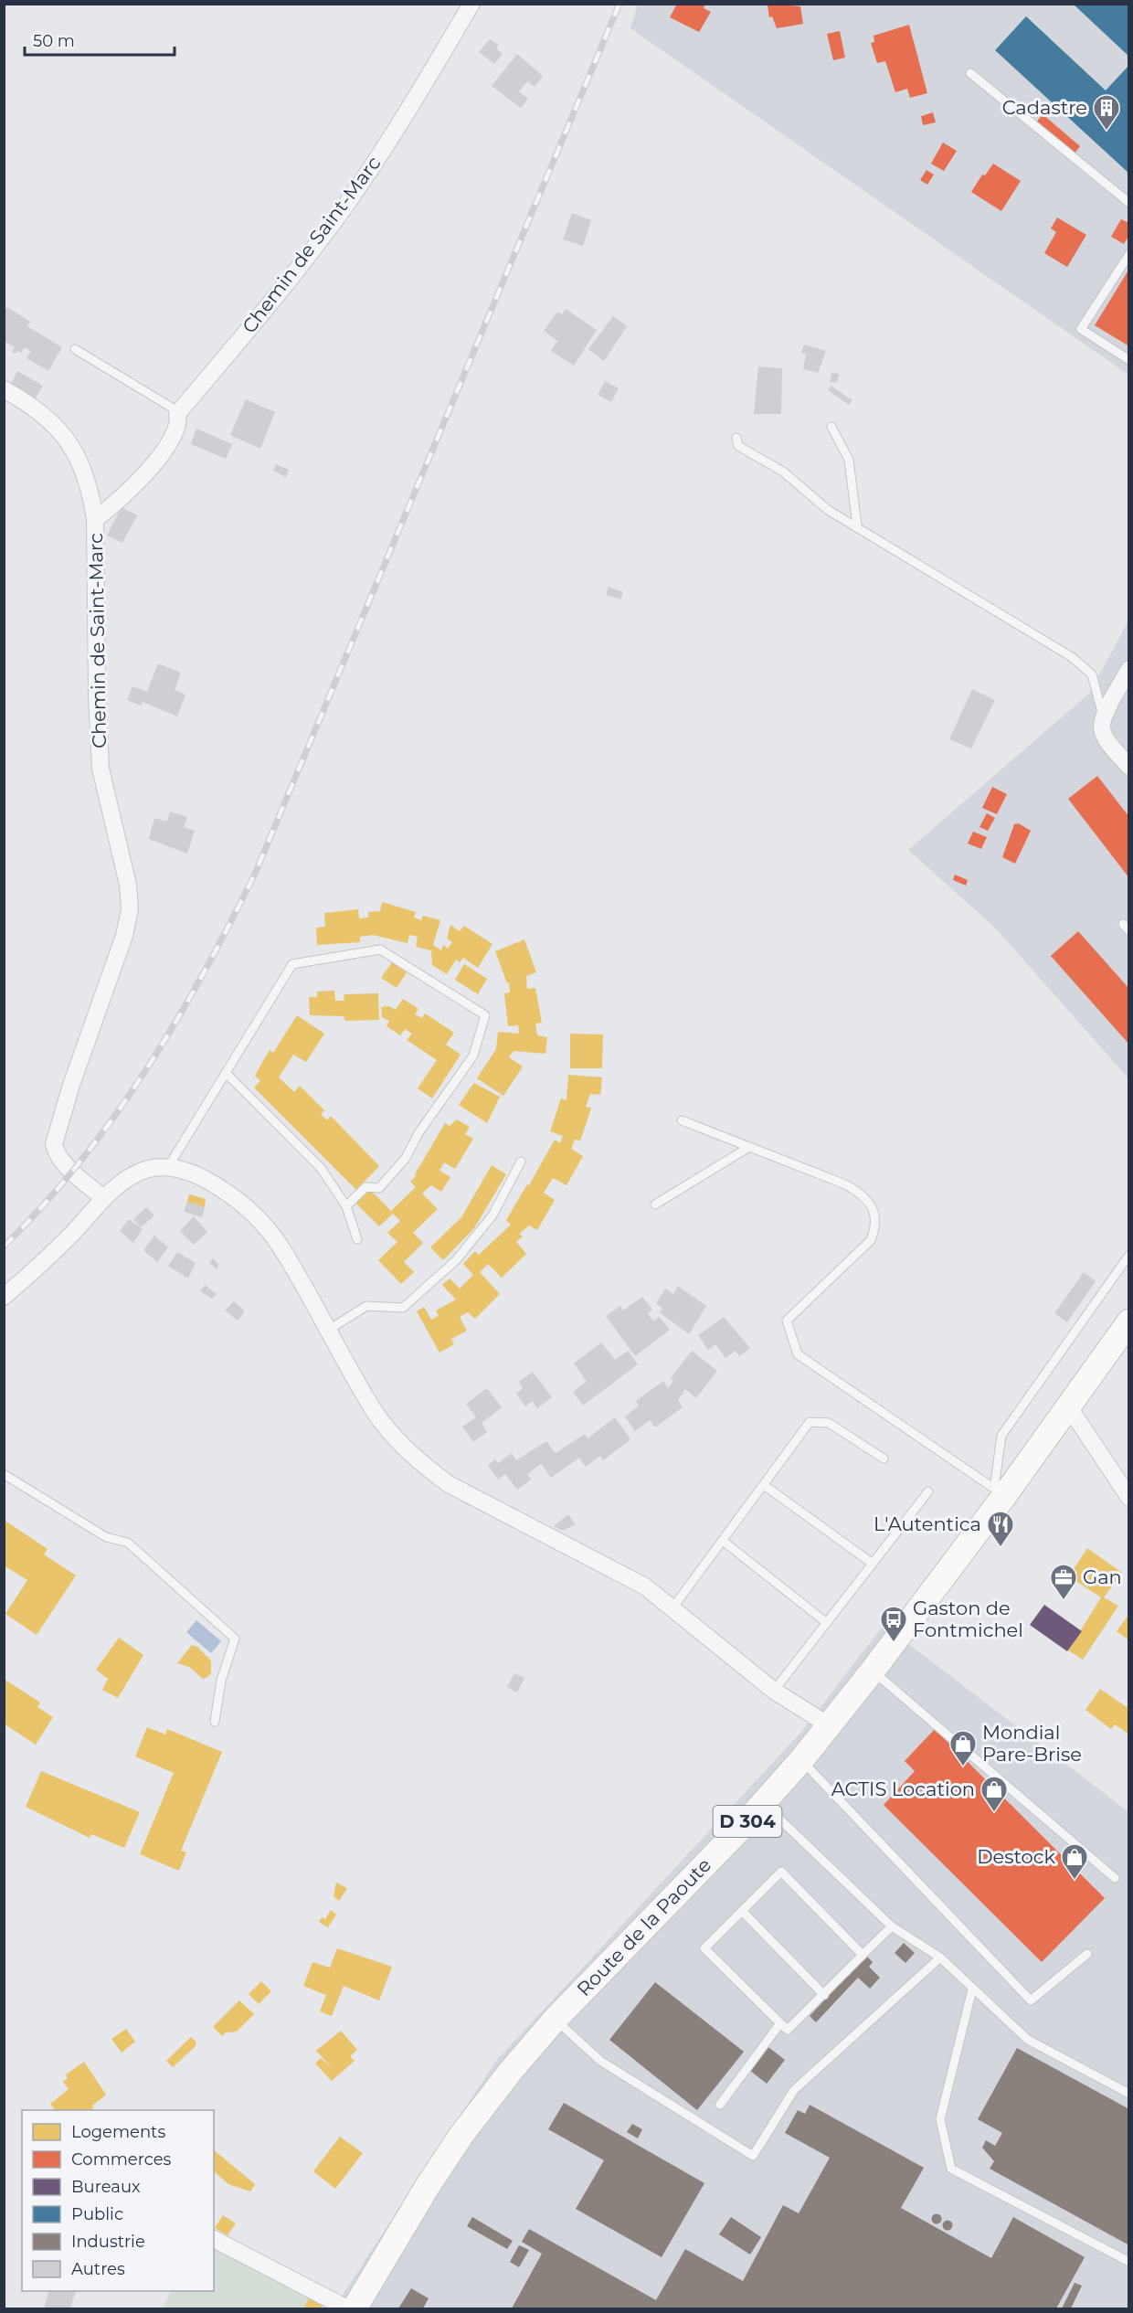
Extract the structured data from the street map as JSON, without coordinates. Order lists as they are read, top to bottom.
{
  "streets": {
    "main road": ["D 304", "Route de la Paoute"],
    "street": ["Chemin de Saint-Marc"]
  },
  "places": {
    "building": ["Cadastre"],
    "restaurant": ["L'Autentica"],
    "office": ["Gan"],
    "bus stop": ["Gaston de Fontmichel"],
    "shop": ["Mondial Pare-Brise", "ACTIS Location", "Destock"]
  },
  "legend": [
    "Logements",
    "Commerces",
    "Bureaux",
    "Public",
    "Industrie",
    "Autres"
  ],
  "scale_bar": "50 m"
}
